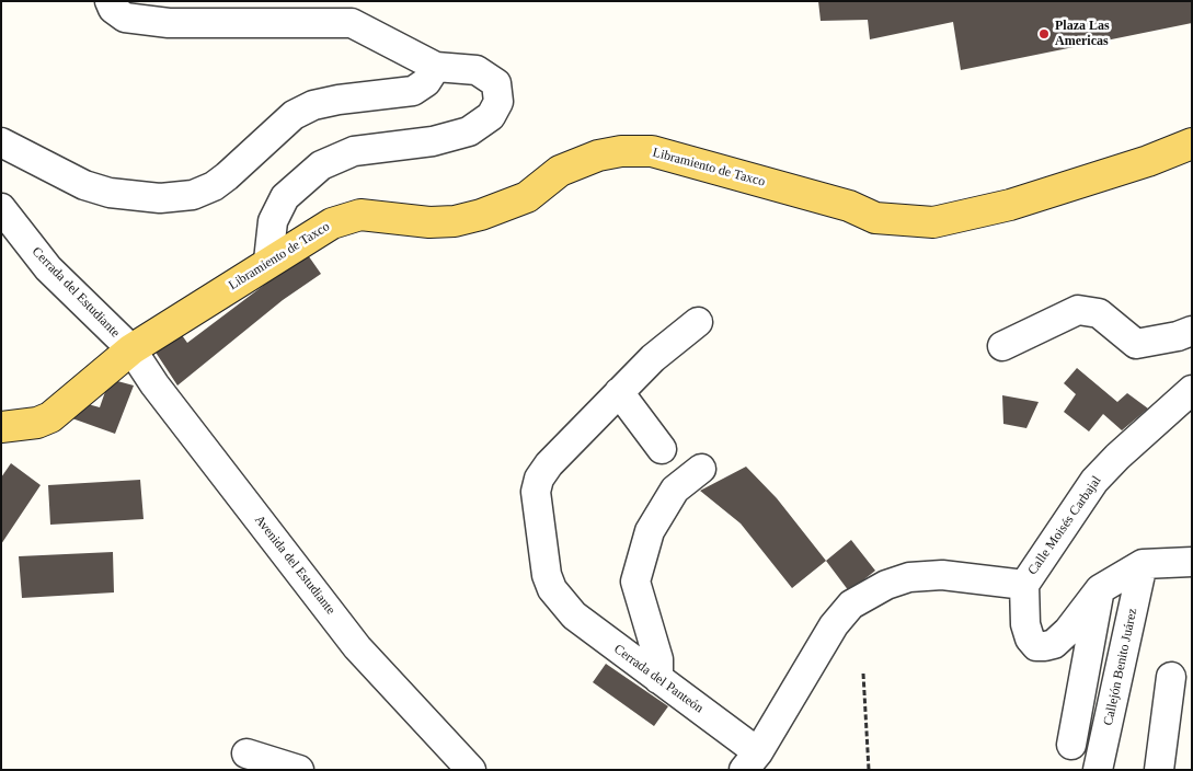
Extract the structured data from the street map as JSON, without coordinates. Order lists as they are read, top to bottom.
{
  "streets": {
    "main road": ["Libramiento de Taxco"],
    "street": [
      "Cerrada del Estudiante",
      "Calle Moisés Carbajal",
      "Avenida del Estudiante",
      "Callejón Benito Juárez",
      "Cerrada del Panteón"
    ]
  },
  "crossings": [
    ["Libramiento de Taxco", "Cerrada del Estudiante"],
    ["Libramiento de Taxco", "Avenida del Estudiante"],
    ["Cerrada del Estudiante", "Avenida del Estudiante"],
    ["Calle Moisés Carbajal", "Cerrada del Panteón"]
  ],
  "places": ["Plaza Las Americas"]
}
